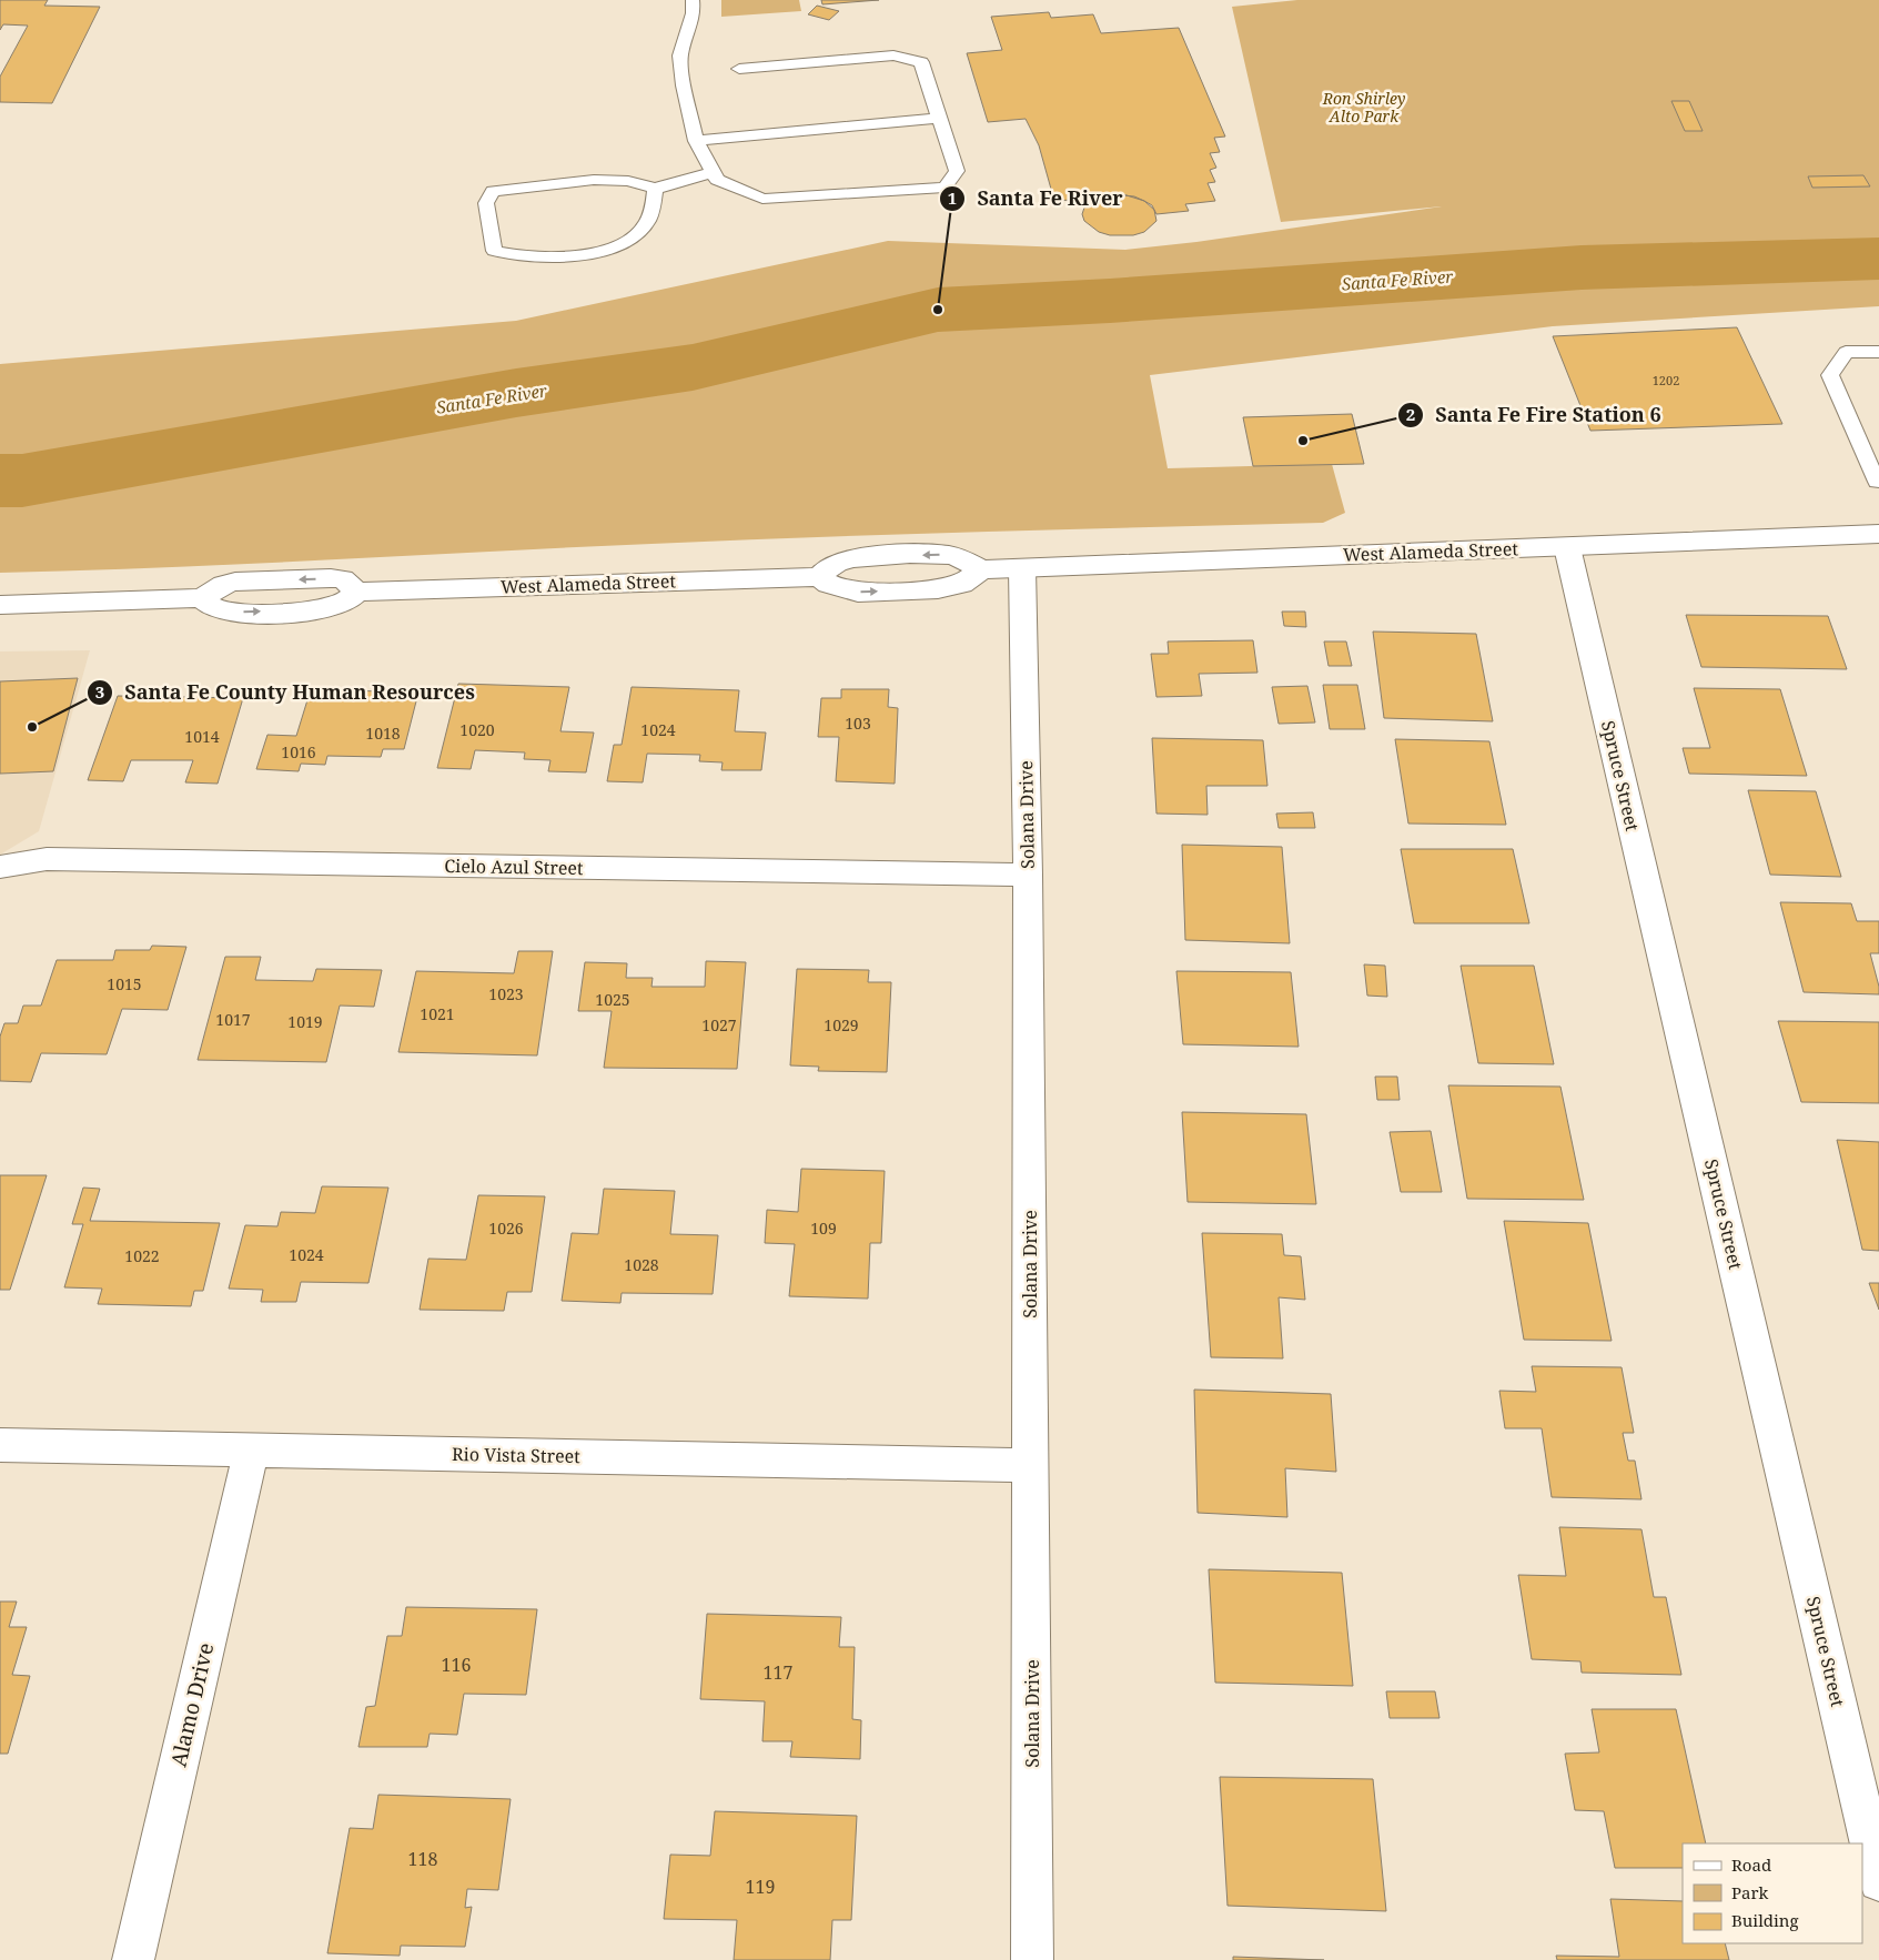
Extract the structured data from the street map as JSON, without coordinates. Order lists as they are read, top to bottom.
{
  "streets": {
    "street": [
      "West Alameda Street",
      "Spruce Street",
      "Solana Drive",
      "Cielo Azul Street",
      "Rio Vista Street",
      "Alamo Drive"
    ]
  },
  "crossings": [
    ["West Alameda Street", "Spruce Street"],
    ["West Alameda Street", "Solana Drive"],
    ["Solana Drive", "Cielo Azul Street"],
    ["Solana Drive", "Rio Vista Street"],
    ["Rio Vista Street", "Alamo Drive"]
  ],
  "water": ["Santa Fe River"],
  "parks": ["Ron Shirley Alto Park"],
  "places": ["Santa Fe River", "Santa Fe Fire Station 6", "Santa Fe County Human Resources"],
  "house_numbers": [
    "1202",
    "103",
    "1020",
    "1024",
    "1018",
    "1014",
    "1016",
    "1015",
    "1023",
    "1025",
    "1021",
    "1017",
    "1019",
    "1027",
    "1029",
    "1026",
    "109",
    "1024",
    "1022",
    "1028",
    "116",
    "117",
    "118",
    "119"
  ],
  "legend": ["Road", "Park", "Building"]
}
